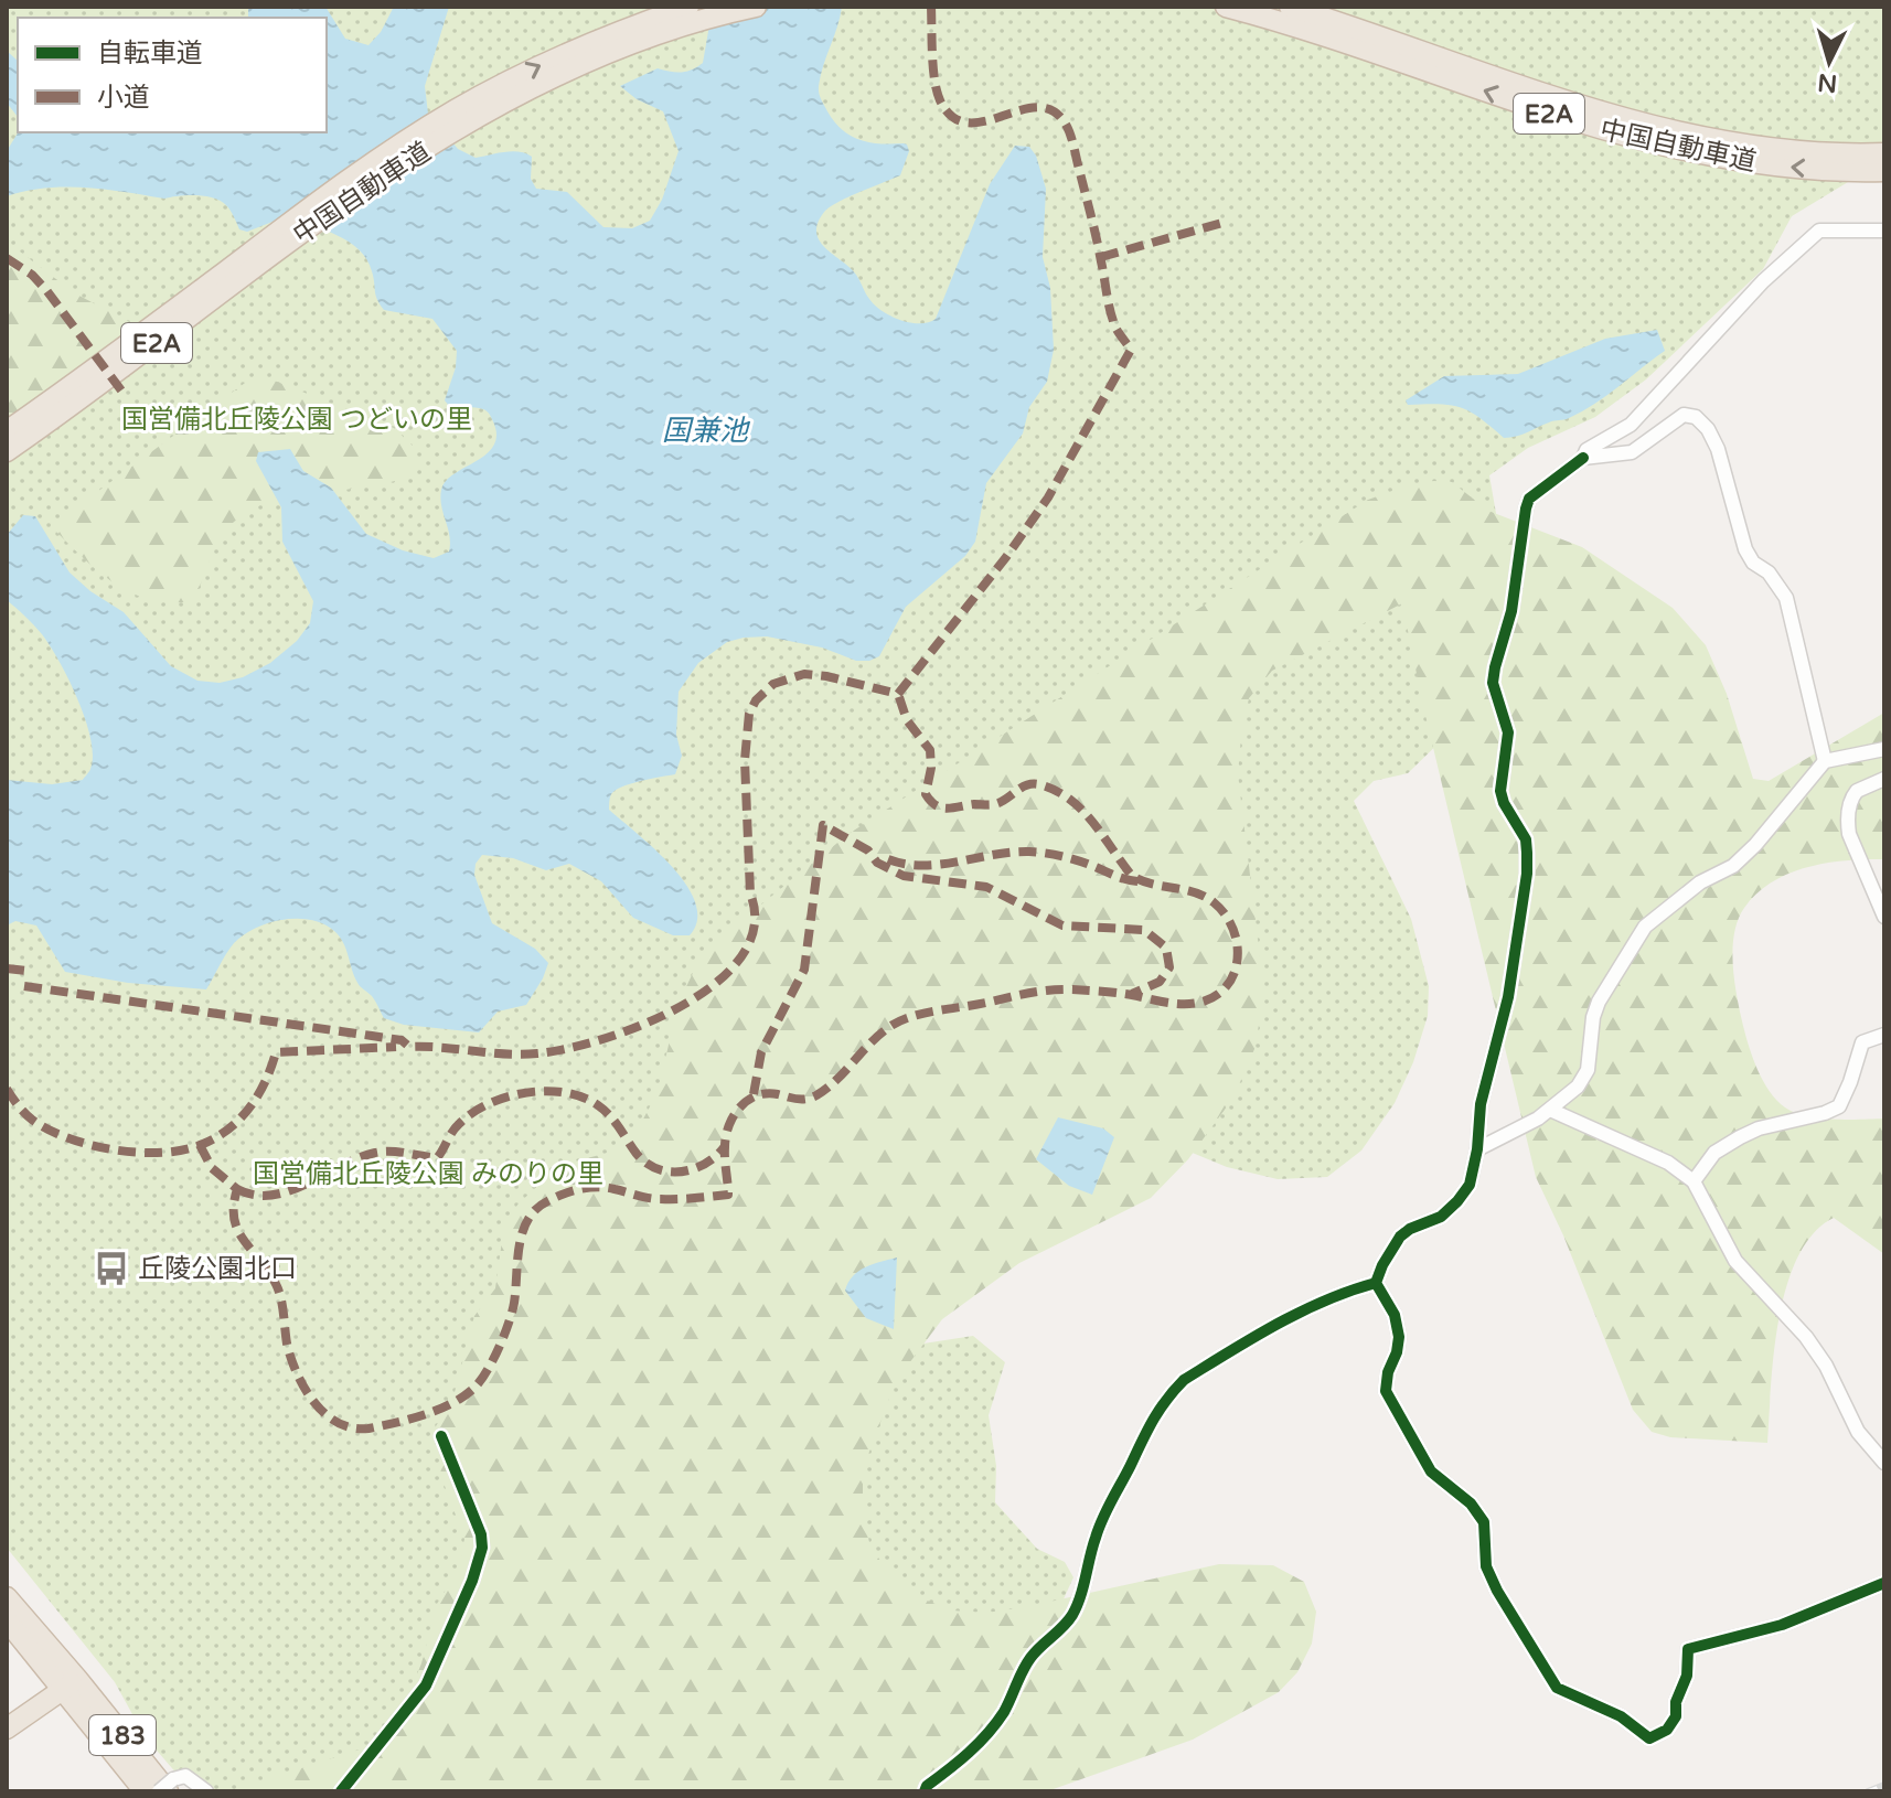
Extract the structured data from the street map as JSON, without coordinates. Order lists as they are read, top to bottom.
{
  "streets": {
    "highway": ["E2A", "中国自動車道", "183"]
  },
  "water": ["国兼池"],
  "parks": ["国営備北丘陵公園 つどいの里", "国営備北丘陵公園 みのりの里"],
  "places": {
    "bus stop": ["丘陵公園北口"]
  },
  "legend": ["自転車道", "小道"],
  "north": "bottom"
}
